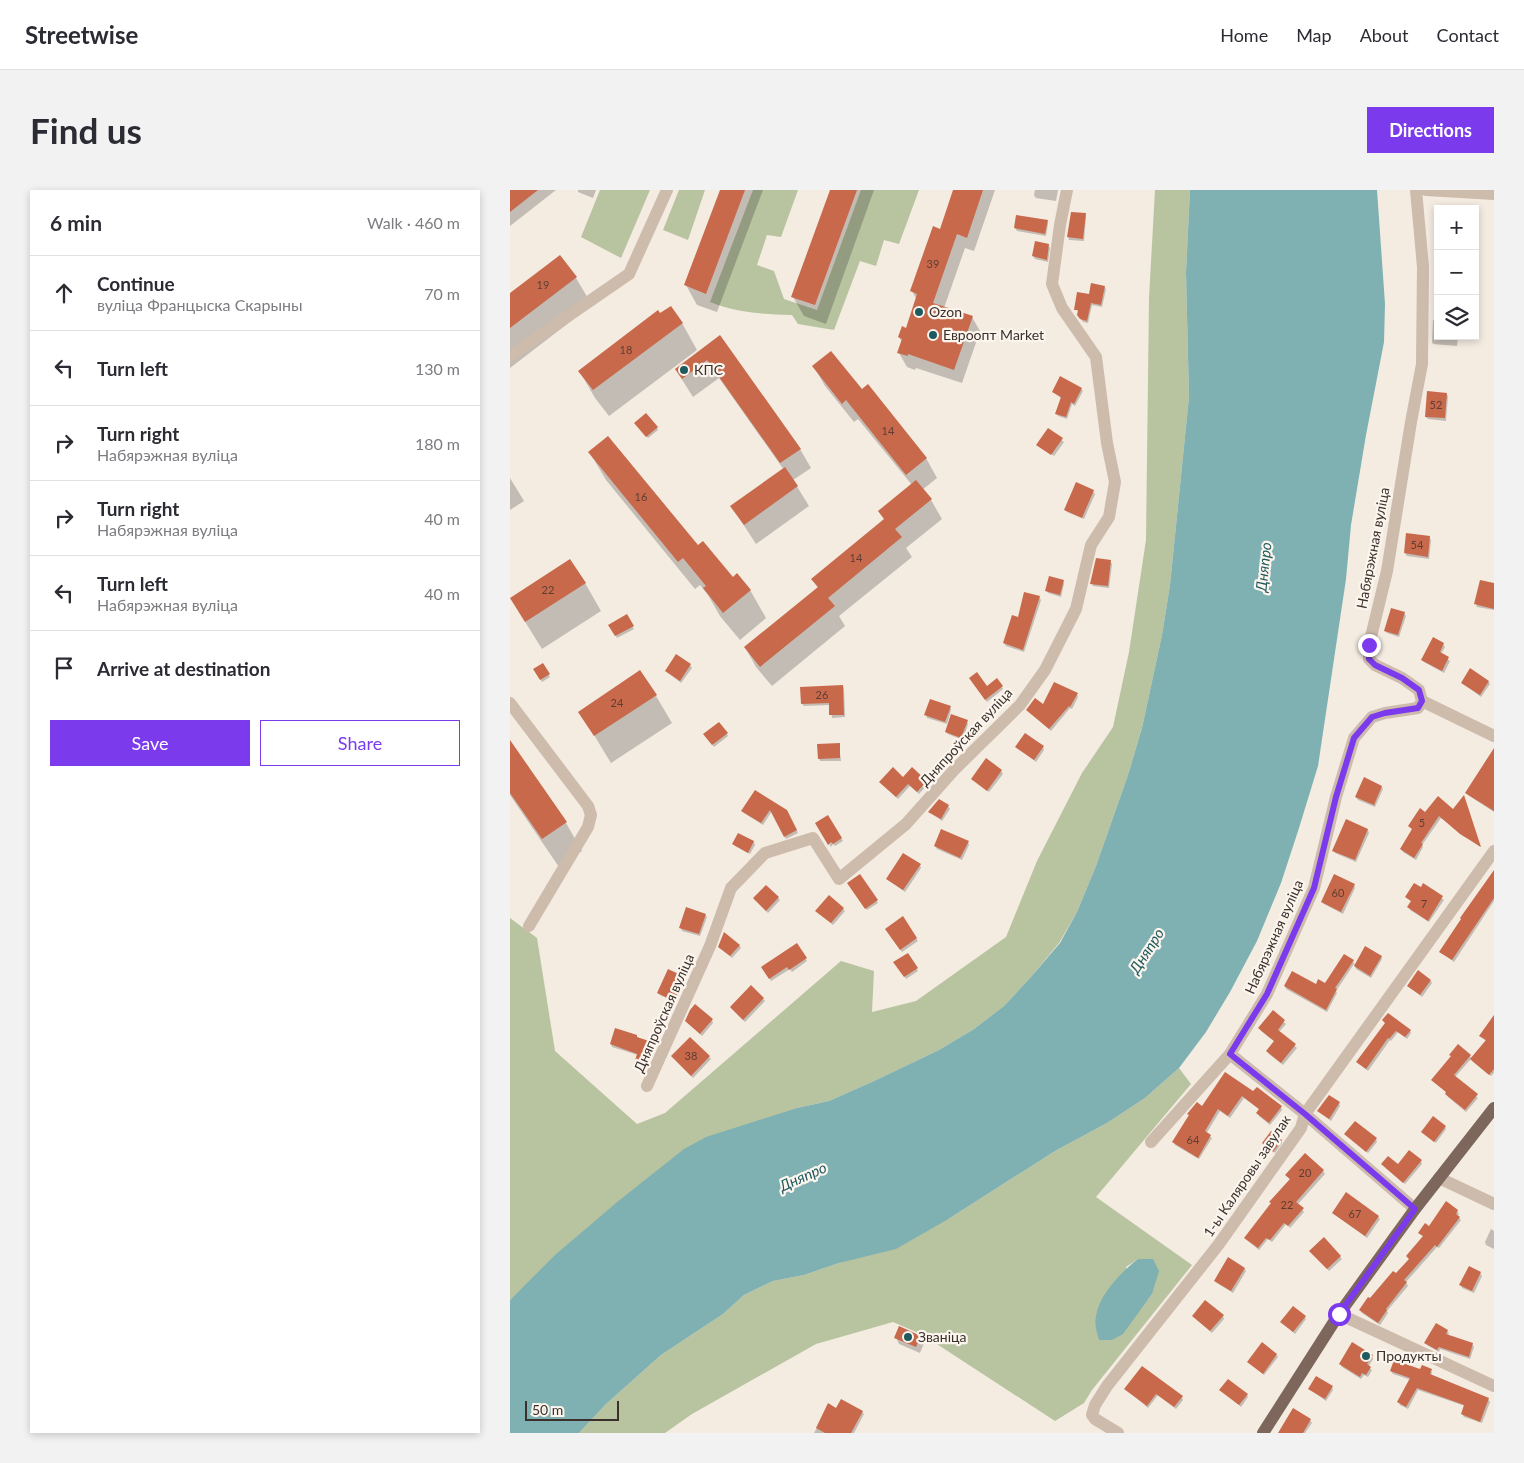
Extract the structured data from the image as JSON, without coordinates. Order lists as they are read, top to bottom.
{
  "streets": {
    "street": ["Набярэжная вуліца", "Дняпроўская вуліца", "1-ы Каляровы завулак"]
  },
  "water": ["Дняпро"],
  "places": [
    "Ozon",
    "Евроопт Market",
    "КПС",
    "Званіца",
    "Продукты"
  ],
  "house_numbers": [
    "39",
    "19",
    "18",
    "52",
    "14",
    "16",
    "54",
    "14",
    "22",
    "26",
    "24",
    "5",
    "60",
    "7",
    "38",
    "64",
    "20",
    "22",
    "67"
  ],
  "scale_bar": "50 m",
  "page": {
    "header": "Streetwise",
    "nav": [
      "Home",
      "Map",
      "About",
      "Contact"
    ],
    "buttons": [
      "Directions",
      ["Save", "Share"]
    ],
    "title": "Find us",
    "heading": ["6 min", "Walk · 460 m"],
    "map_buttons": ["+", "−"],
    "list": [
      ["Continue", "вуліца Францыска Скарыны", "70 m"],
      ["Turn left", "130 m"],
      ["Turn right", "Набярэжная вуліца", "180 m"],
      ["Turn right", "Набярэжная вуліца", "40 m"],
      ["Turn left", "Набярэжная вуліца", "40 m"],
      "Arrive at destination"
    ],
    "scale": "50 m"
  }
}
